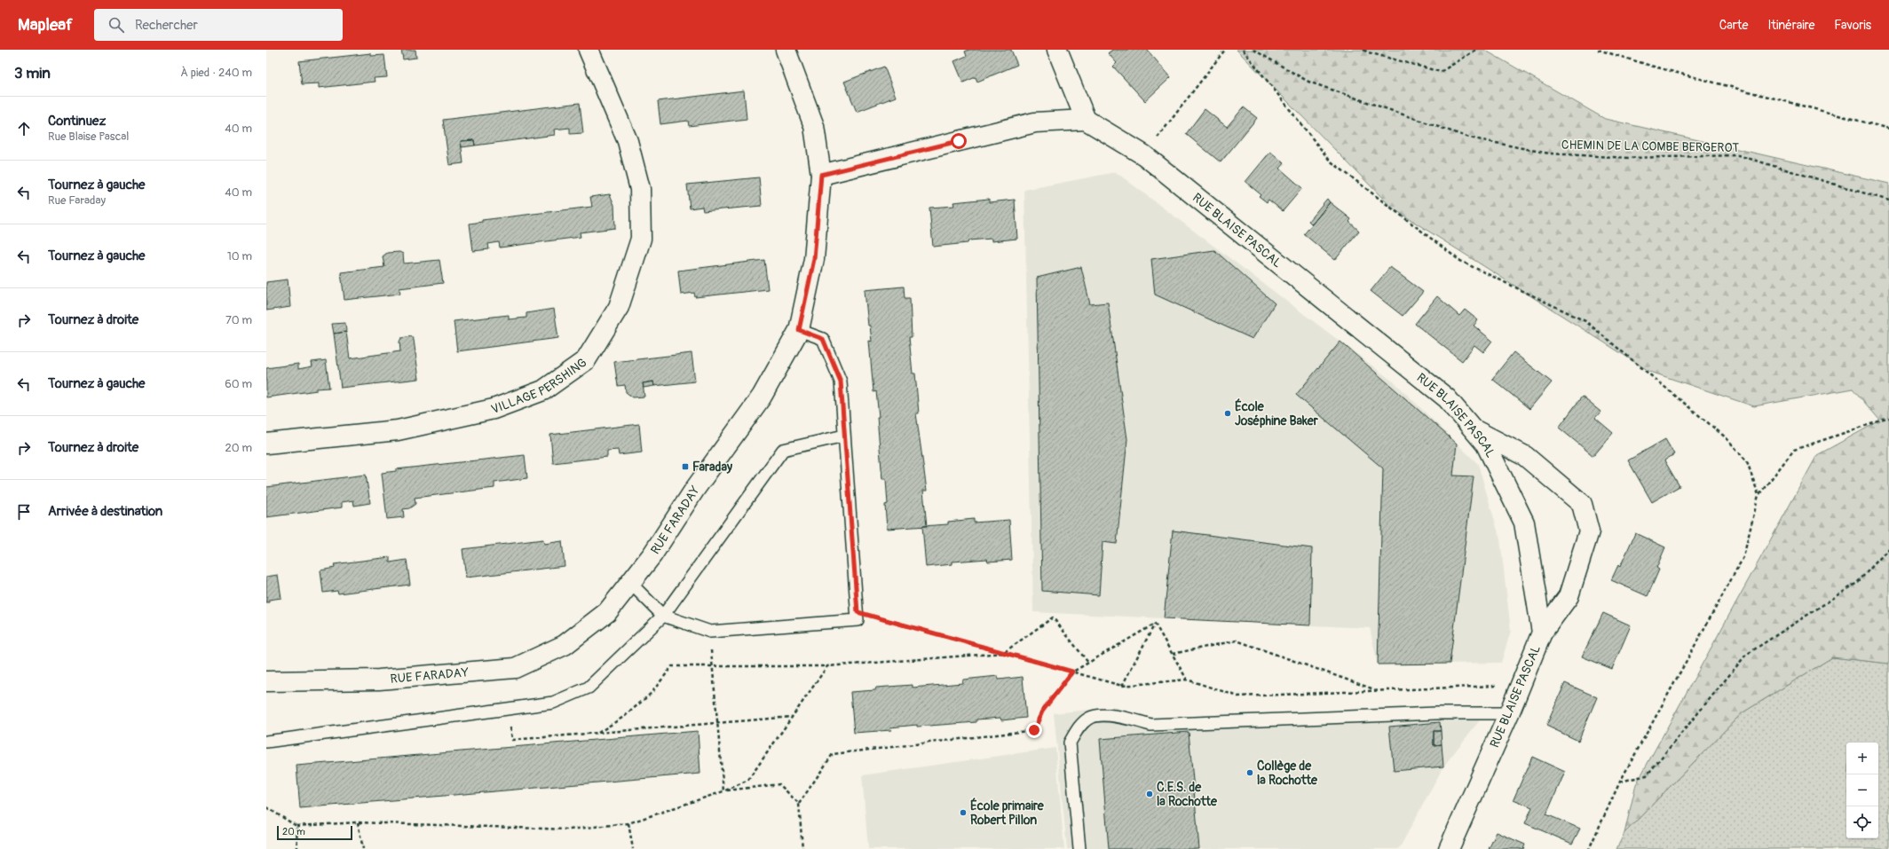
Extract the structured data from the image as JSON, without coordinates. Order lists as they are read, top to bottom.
{
  "streets": {
    "street": ["RUE BLAISE PASCAL", "VILLAGE PERSHING", "RUE FARADAY"],
    "path": ["CHEMIN DE LA COMBE BERGEROT"]
  },
  "places": {
    "other": [
      "École Joséphine Baker",
      "Collège de la Rochotte",
      "C.E.S. de la Rochotte",
      "École primaire Robert Pillon"
    ],
    "transit": ["Faraday"]
  },
  "scale_bar": "20 m",
  "page": {
    "header": "Mapleaf",
    "search": "Rechercher",
    "nav": ["Carte", "Itinéraire", "Favoris"],
    "heading": ["3 min", "À pied · 240 m"],
    "list": [
      ["Continuez", "Rue Blaise Pascal", "40 m"],
      ["Tournez à gauche", "Rue Faraday", "40 m"],
      ["Tournez à gauche", "10 m"],
      ["Tournez à droite", "70 m"],
      ["Tournez à gauche", "60 m"],
      ["Tournez à droite", "20 m"],
      "Arrivée à destination"
    ],
    "map_buttons": ["+", "−"],
    "scale": "20 m"
  }
}
